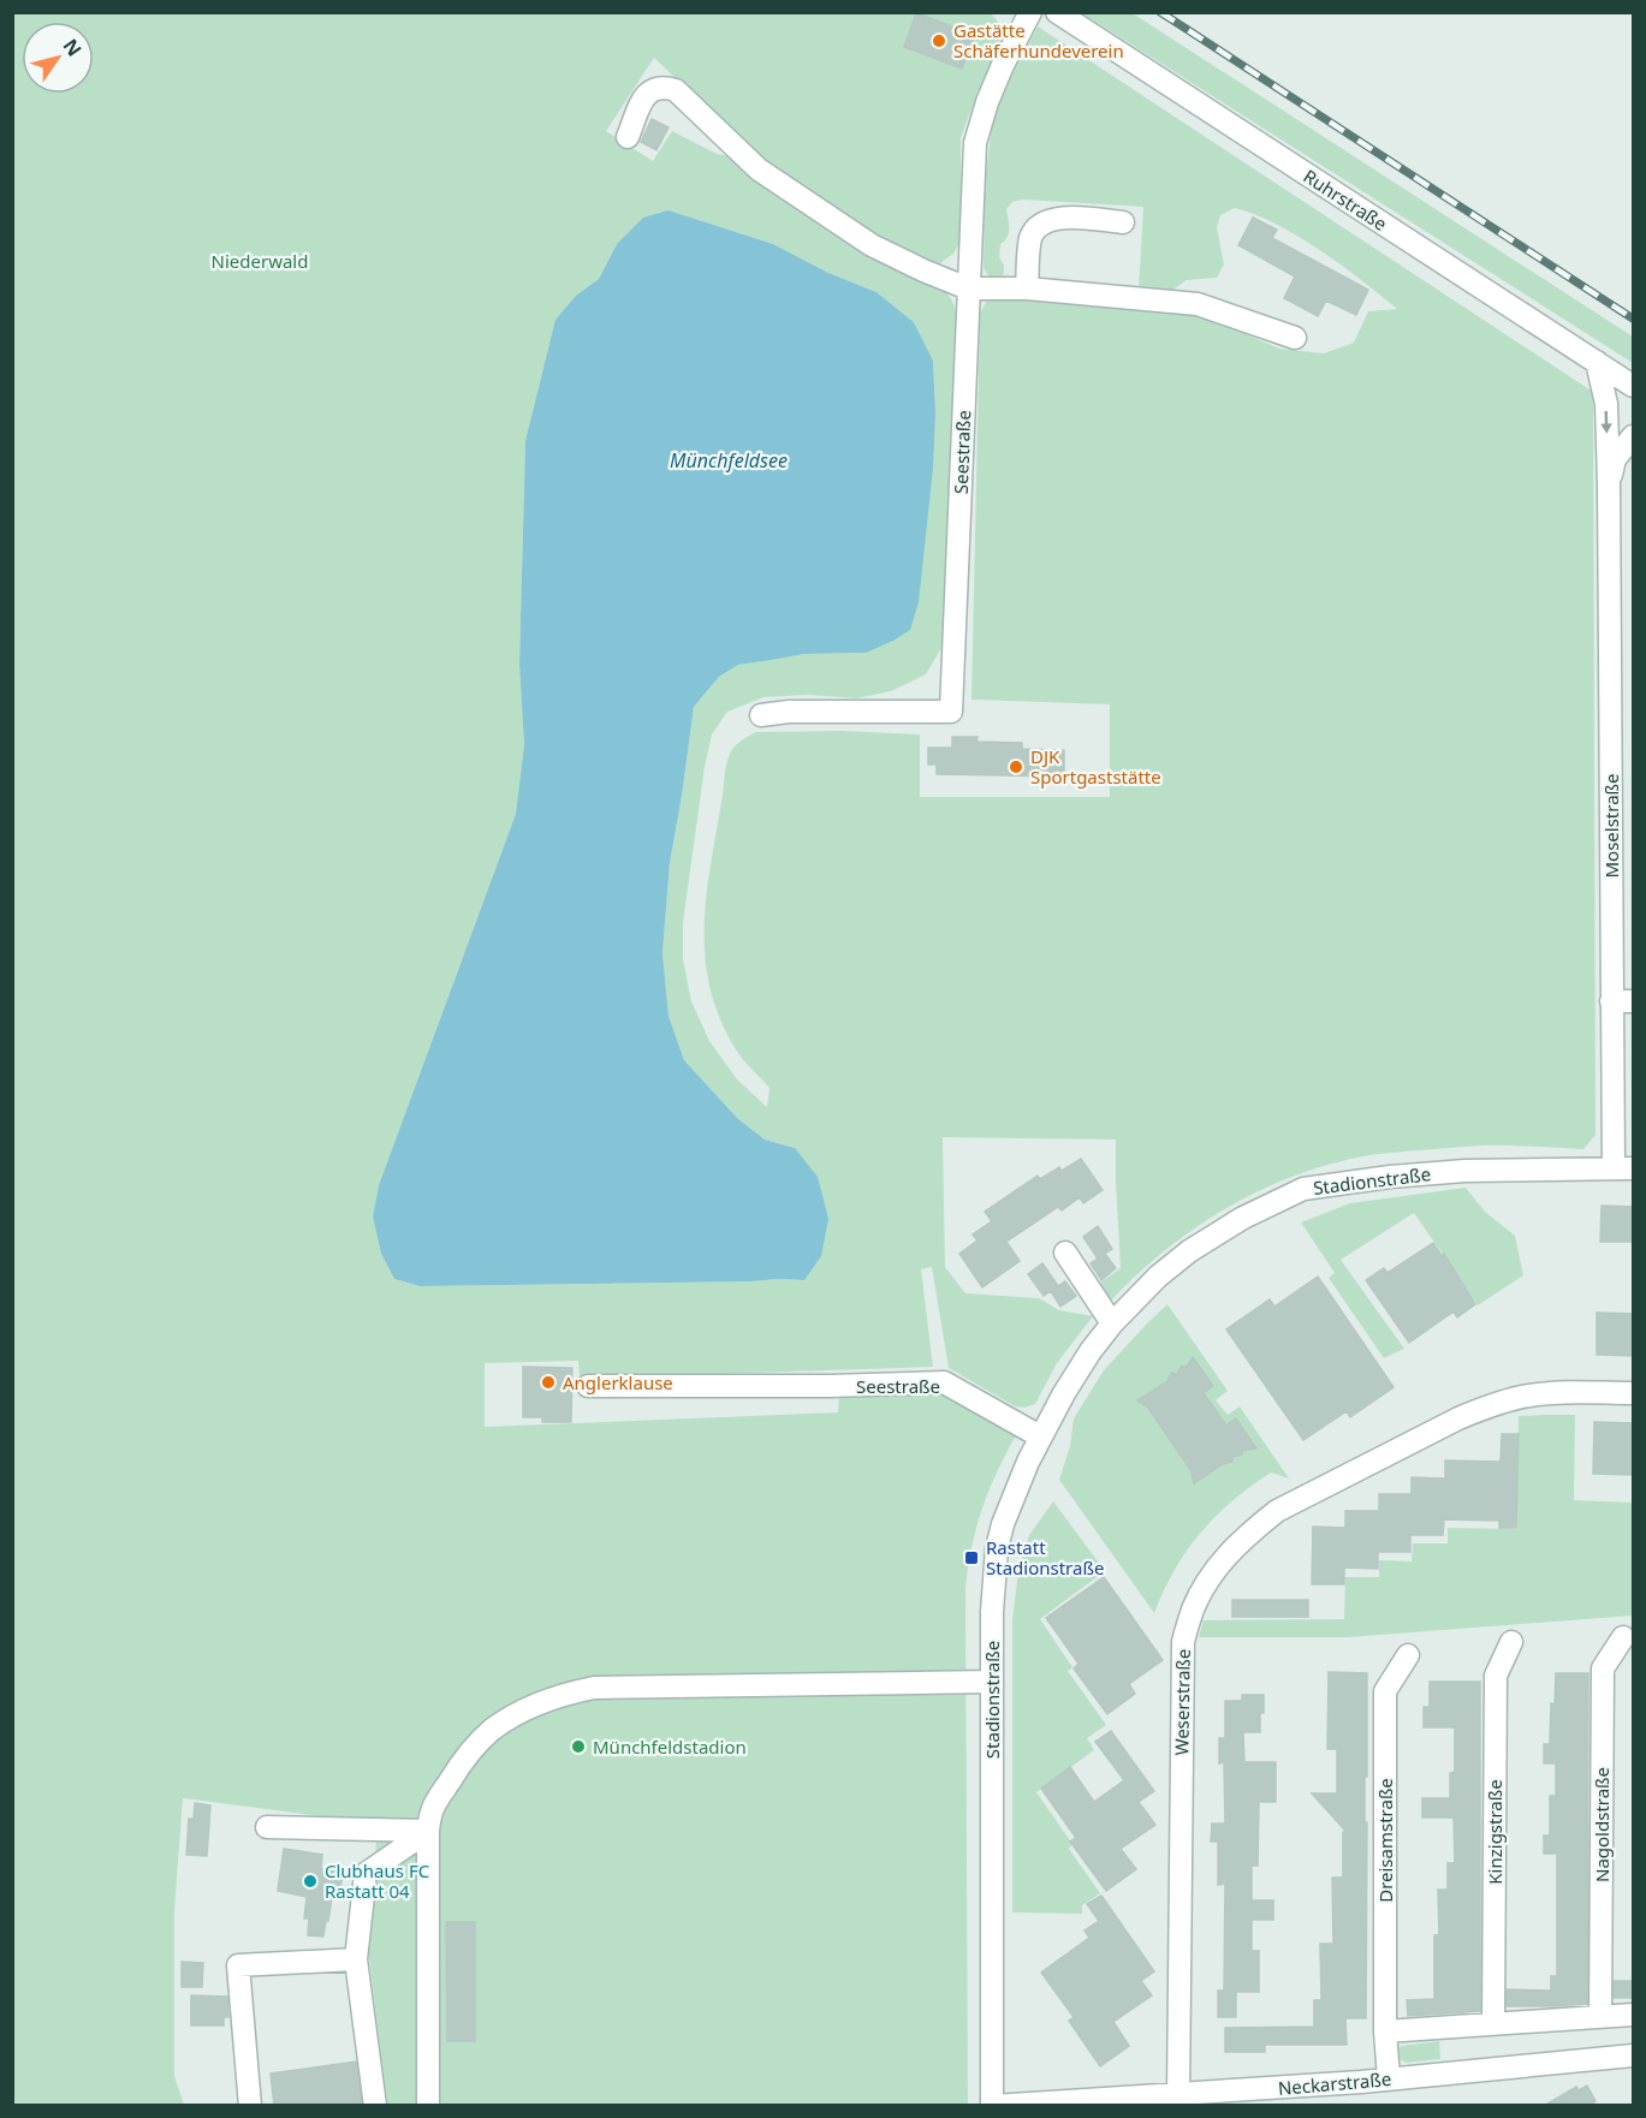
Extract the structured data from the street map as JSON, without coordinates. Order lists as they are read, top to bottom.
{
  "streets": {
    "street": [
      "Ruhrstraße",
      "Seestraße",
      "Moselstraße",
      "Stadionstraße",
      "Weserstraße",
      "Nagoldstraße",
      "Kinzigstraße",
      "Dreisamstraße",
      "Neckarstraße"
    ]
  },
  "crossings": [
    ["Ruhrstraße", "Moselstraße"],
    ["Seestraße", "Stadionstraße"],
    ["Moselstraße", "Stadionstraße"],
    ["Stadionstraße", "Neckarstraße"],
    ["Weserstraße", "Neckarstraße"],
    ["Dreisamstraße", "Neckarstraße"]
  ],
  "water": ["Münchfeldsee"],
  "parks": ["Niederwald"],
  "places": {
    "other": [
      "Gastätte Schäferhundeverein",
      "DJK Sportgaststätte",
      "Anglerklause",
      "Münchfeldstadion",
      "Clubhaus FC Rastatt 04"
    ],
    "transit": ["Rastatt Stadionstraße"]
  },
  "north": "top right"
}
